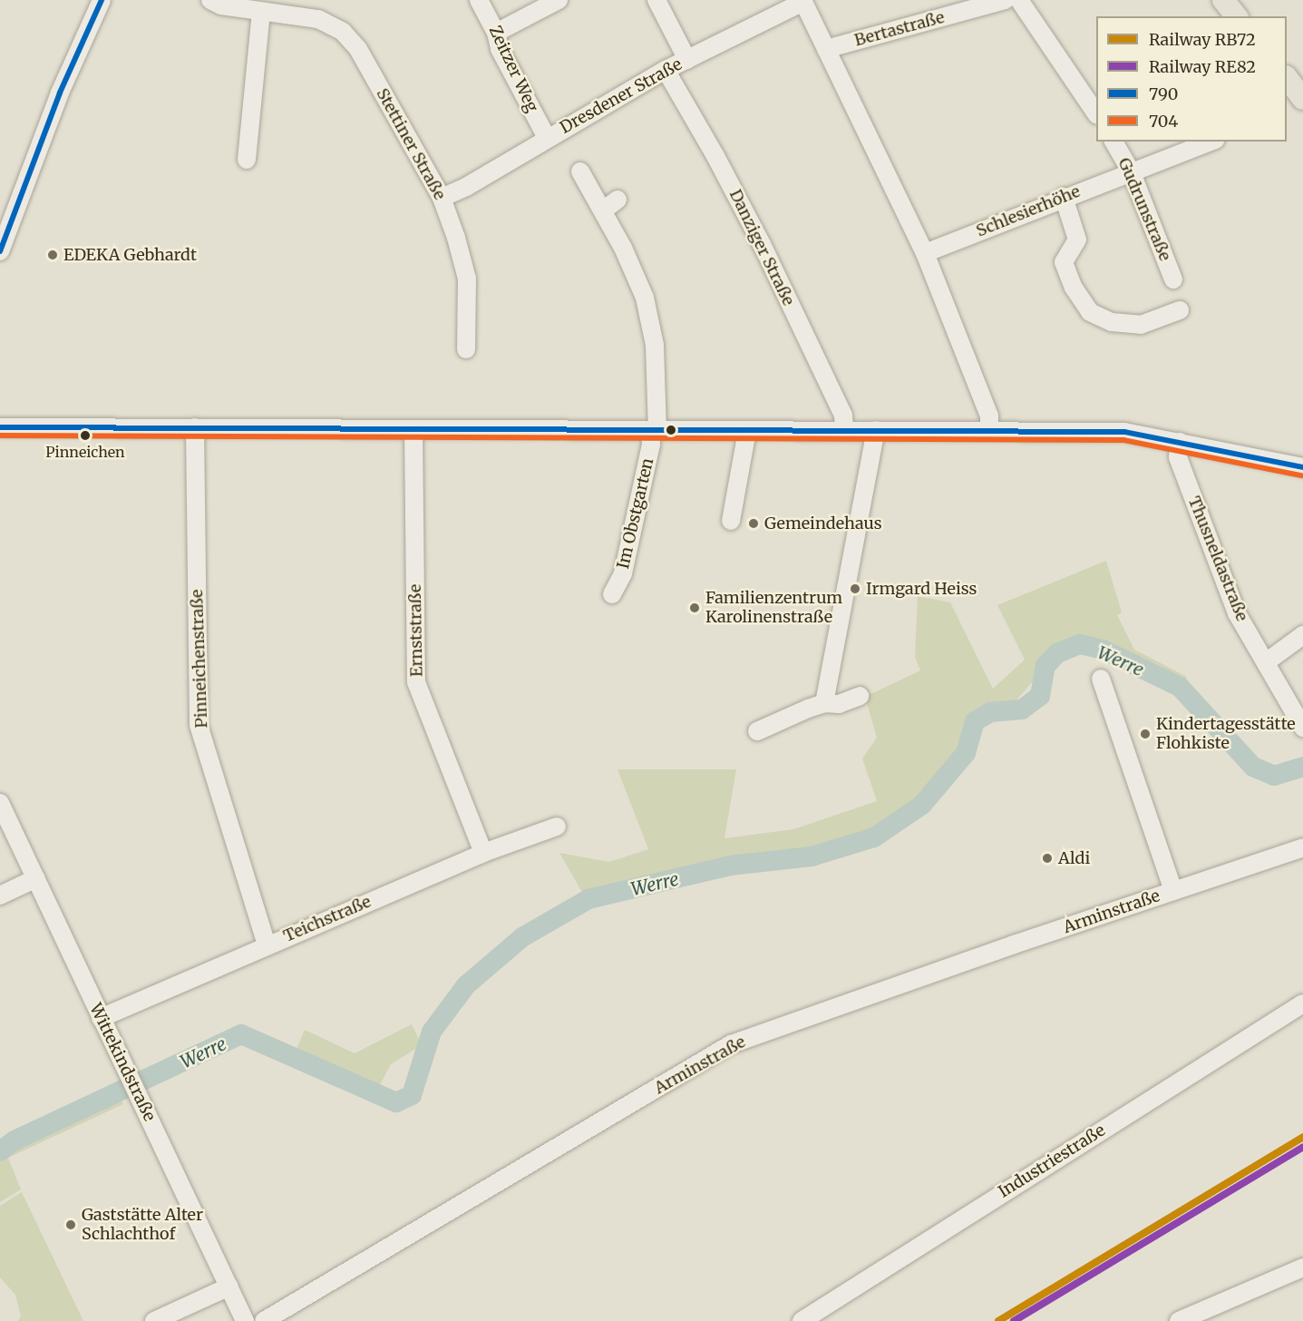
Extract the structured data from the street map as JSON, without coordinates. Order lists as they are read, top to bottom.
{
  "streets": {
    "street": [
      "Bertastraße",
      "Zeitzer Weg",
      "Dresdener Straße",
      "Stettiner Straße",
      "Gudrunstraße",
      "Schlesierhöhe",
      "Danziger Straße",
      "Im Obstgarten",
      "Thusneldastraße",
      "Ernststraße",
      "Pinneichenstraße",
      "Arminstraße",
      "Teichstraße",
      "Wittekindstraße",
      "Industriestraße"
    ]
  },
  "crossings": [
    ["Zeitzer Weg", "Dresdener Straße"],
    ["Dresdener Straße", "Stettiner Straße"],
    ["Dresdener Straße", "Danziger Straße"],
    ["Gudrunstraße", "Schlesierhöhe"],
    ["Ernststraße", "Teichstraße"],
    ["Pinneichenstraße", "Teichstraße"],
    ["Teichstraße", "Wittekindstraße"]
  ],
  "water": ["Werre"],
  "places": [
    "EDEKA Gebhardt",
    "Pinneichen",
    "Gemeindehaus",
    "Irmgard Heiss",
    "Familienzentrum Karolinenstraße",
    "Kindertagesstätte Flohkiste",
    "Aldi",
    "Gaststätte Alter Schlachthof"
  ],
  "lines": [
    "transit line 790",
    "transit line 704",
    "rail line RB72",
    "rail line RE82"
  ],
  "legend": [
    "Railway RB72",
    "Railway RE82",
    "790",
    "704"
  ]
}
